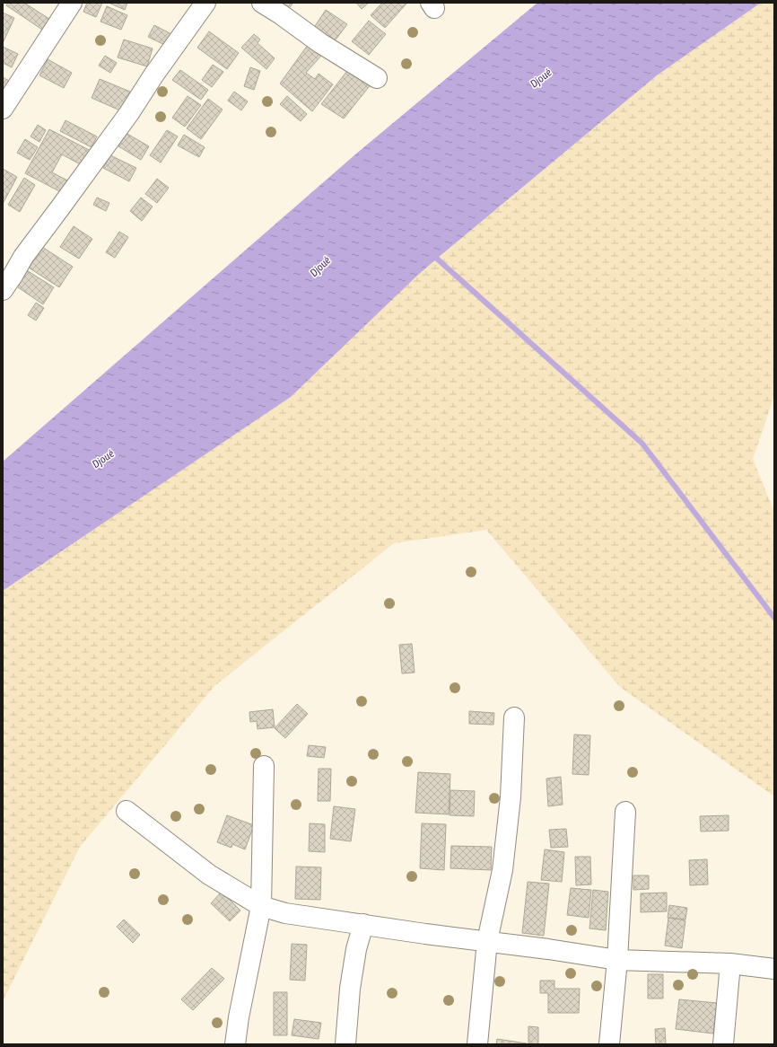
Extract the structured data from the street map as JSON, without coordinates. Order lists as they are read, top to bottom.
{
  "water": ["Djoué"]
}
